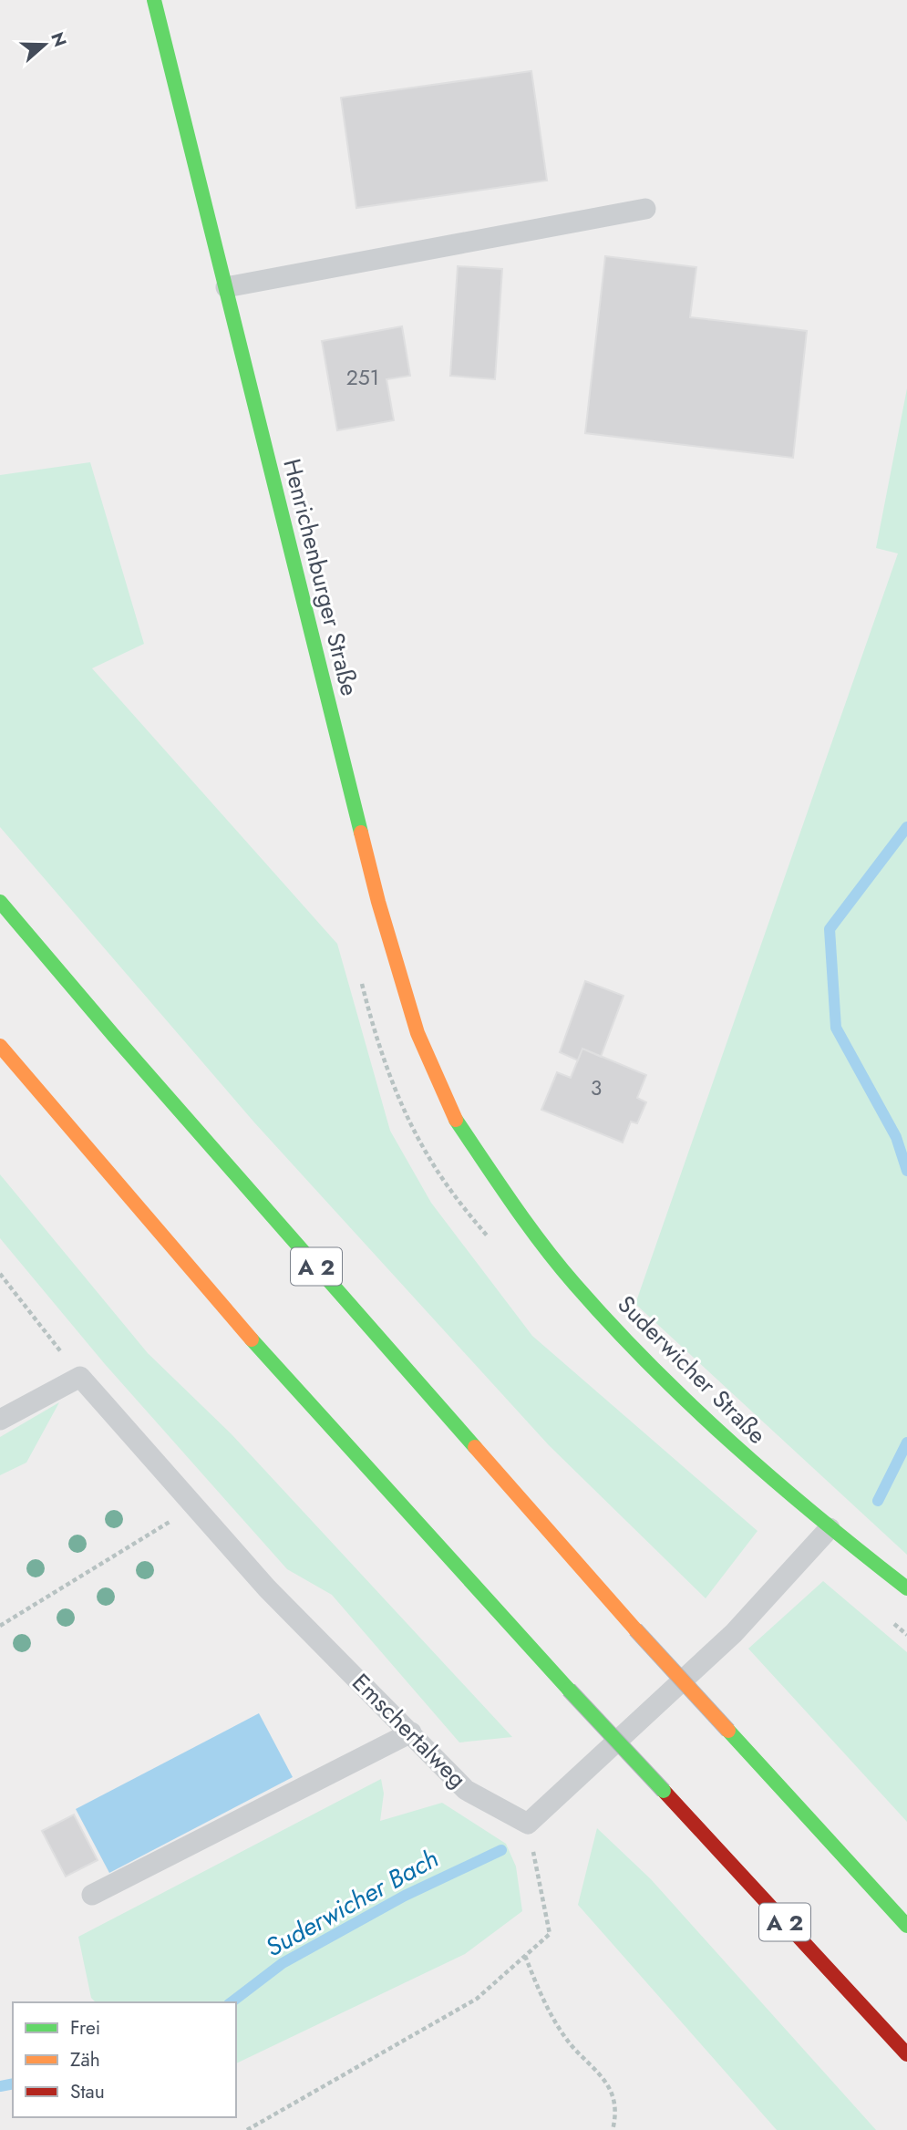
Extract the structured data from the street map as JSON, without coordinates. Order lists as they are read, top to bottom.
{
  "streets": {
    "main road": ["Henrichenburger Straße", "A 2", "Suderwicher Straße"],
    "lane": ["Emschertalweg"]
  },
  "crossings": [
    ["Henrichenburger Straße", "Suderwicher Straße"]
  ],
  "water": ["Suderwicher Bach"],
  "house_numbers": ["251", "3"],
  "legend": ["Frei", "Zäh", "Stau"],
  "north": "right"
}
